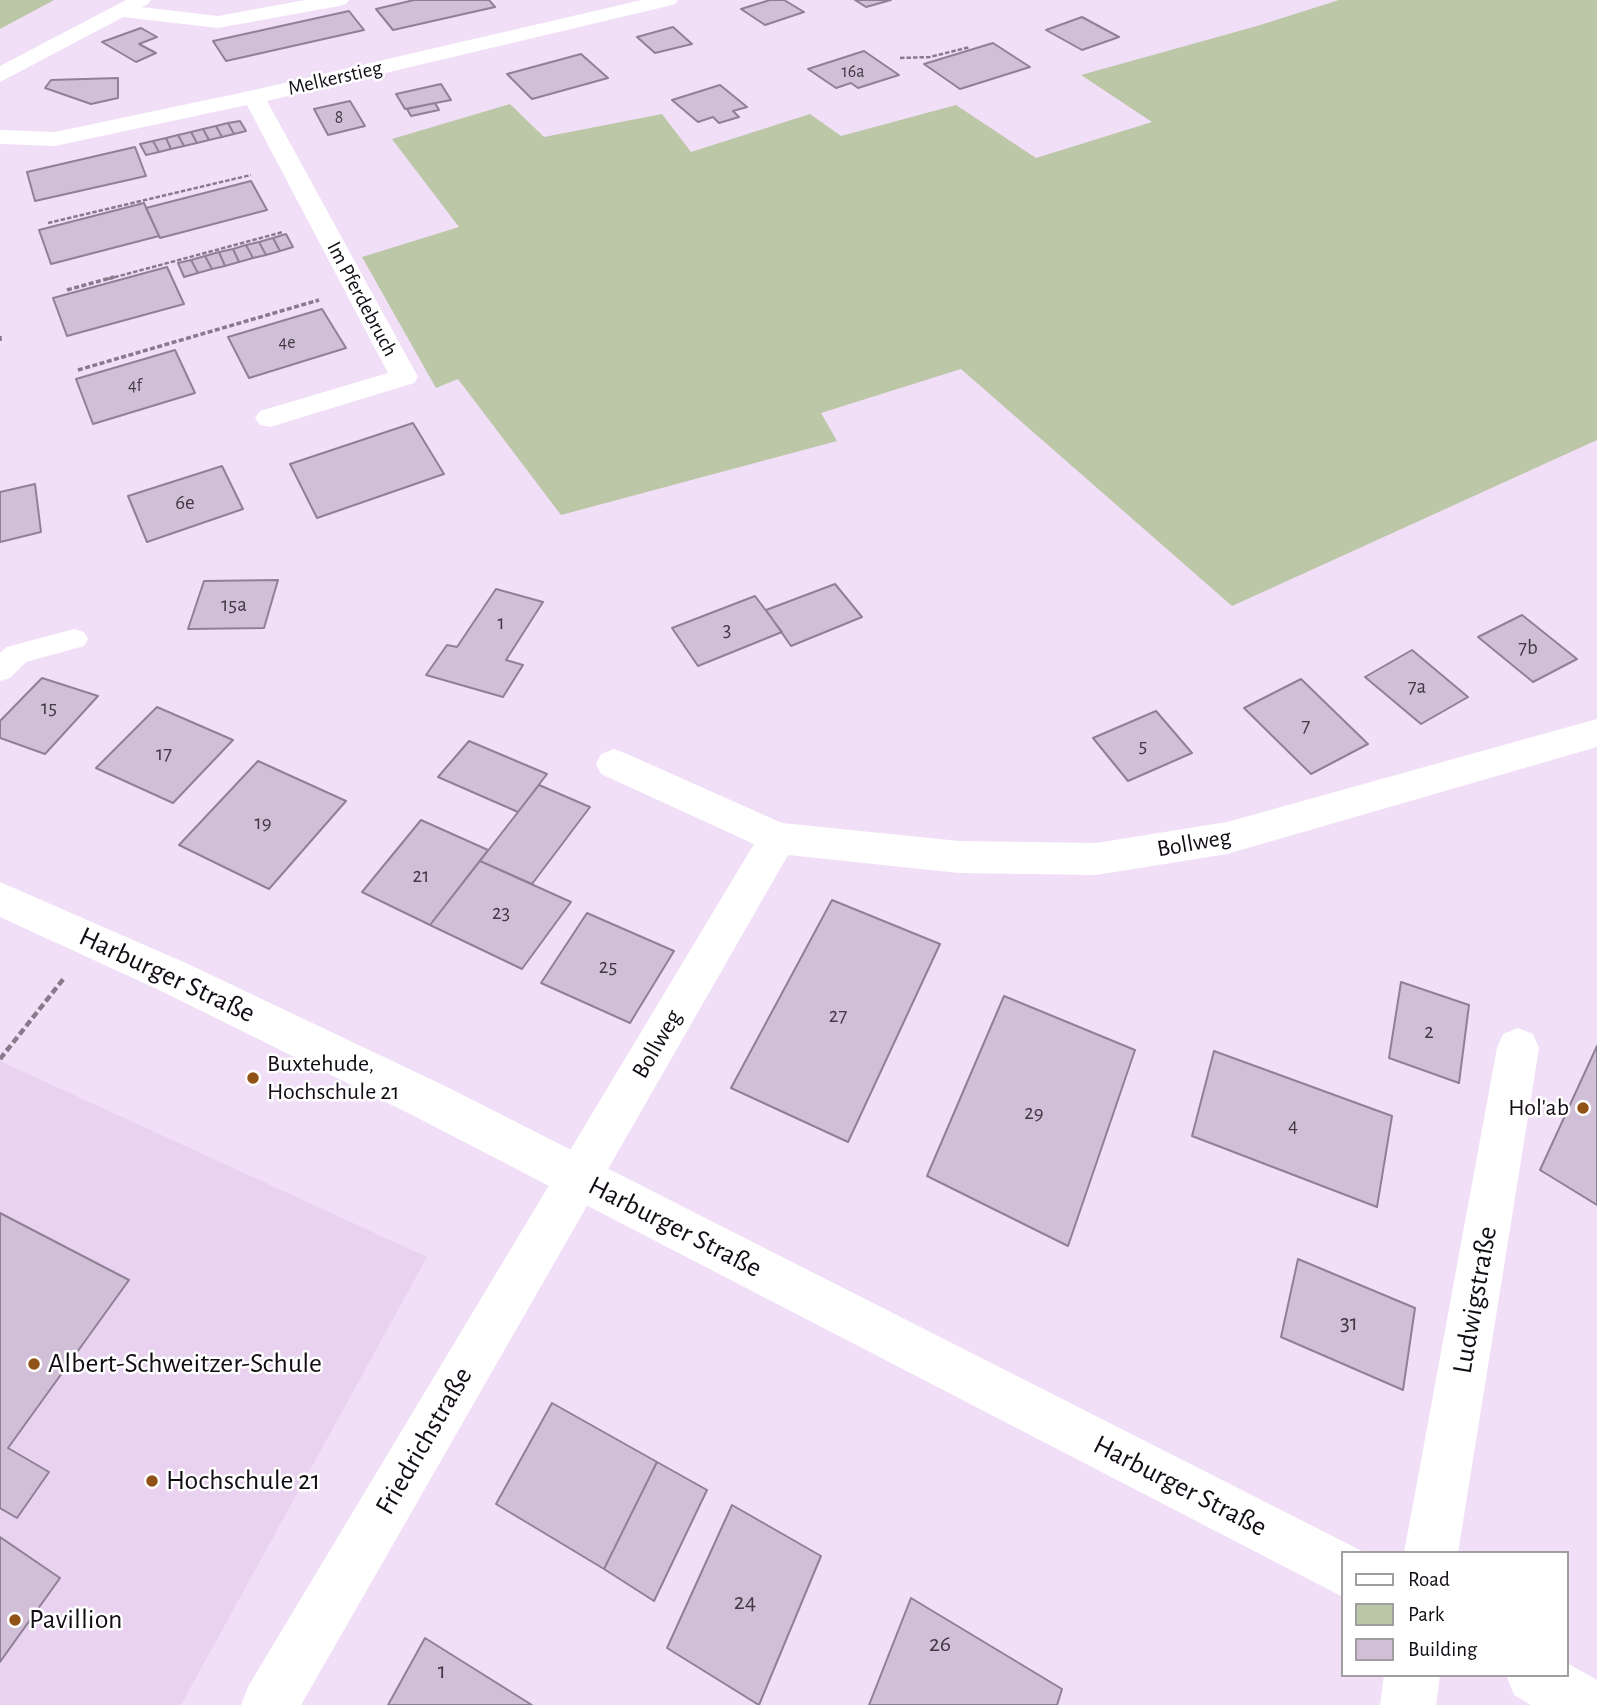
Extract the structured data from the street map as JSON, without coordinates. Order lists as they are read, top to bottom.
{
  "streets": {
    "street": [
      "Melkerstieg",
      "Im Pferdebruch",
      "Bollweg",
      "Harburger Straße",
      "Ludwigstraße",
      "Friedrichstraße"
    ]
  },
  "crossings": [
    ["Melkerstieg", "Im Pferdebruch"],
    ["Bollweg", "Harburger Straße"],
    ["Bollweg", "Friedrichstraße"],
    ["Harburger Straße", "Friedrichstraße"]
  ],
  "places": [
    "Buxtehude, Hochschule 21",
    "Hol'ab",
    "Albert-Schweitzer-Schule",
    "Hochschule 21",
    "Pavillion"
  ],
  "house_numbers": [
    "16a",
    "8",
    "4e",
    "4f",
    "6e",
    "15a",
    "1",
    "3",
    "7b",
    "7a",
    "15",
    "7",
    "5",
    "17",
    "19",
    "21",
    "23",
    "25",
    "27",
    "2",
    "29",
    "4",
    "31",
    "24",
    "26",
    "1"
  ],
  "legend": ["Road", "Park", "Building"]
}
